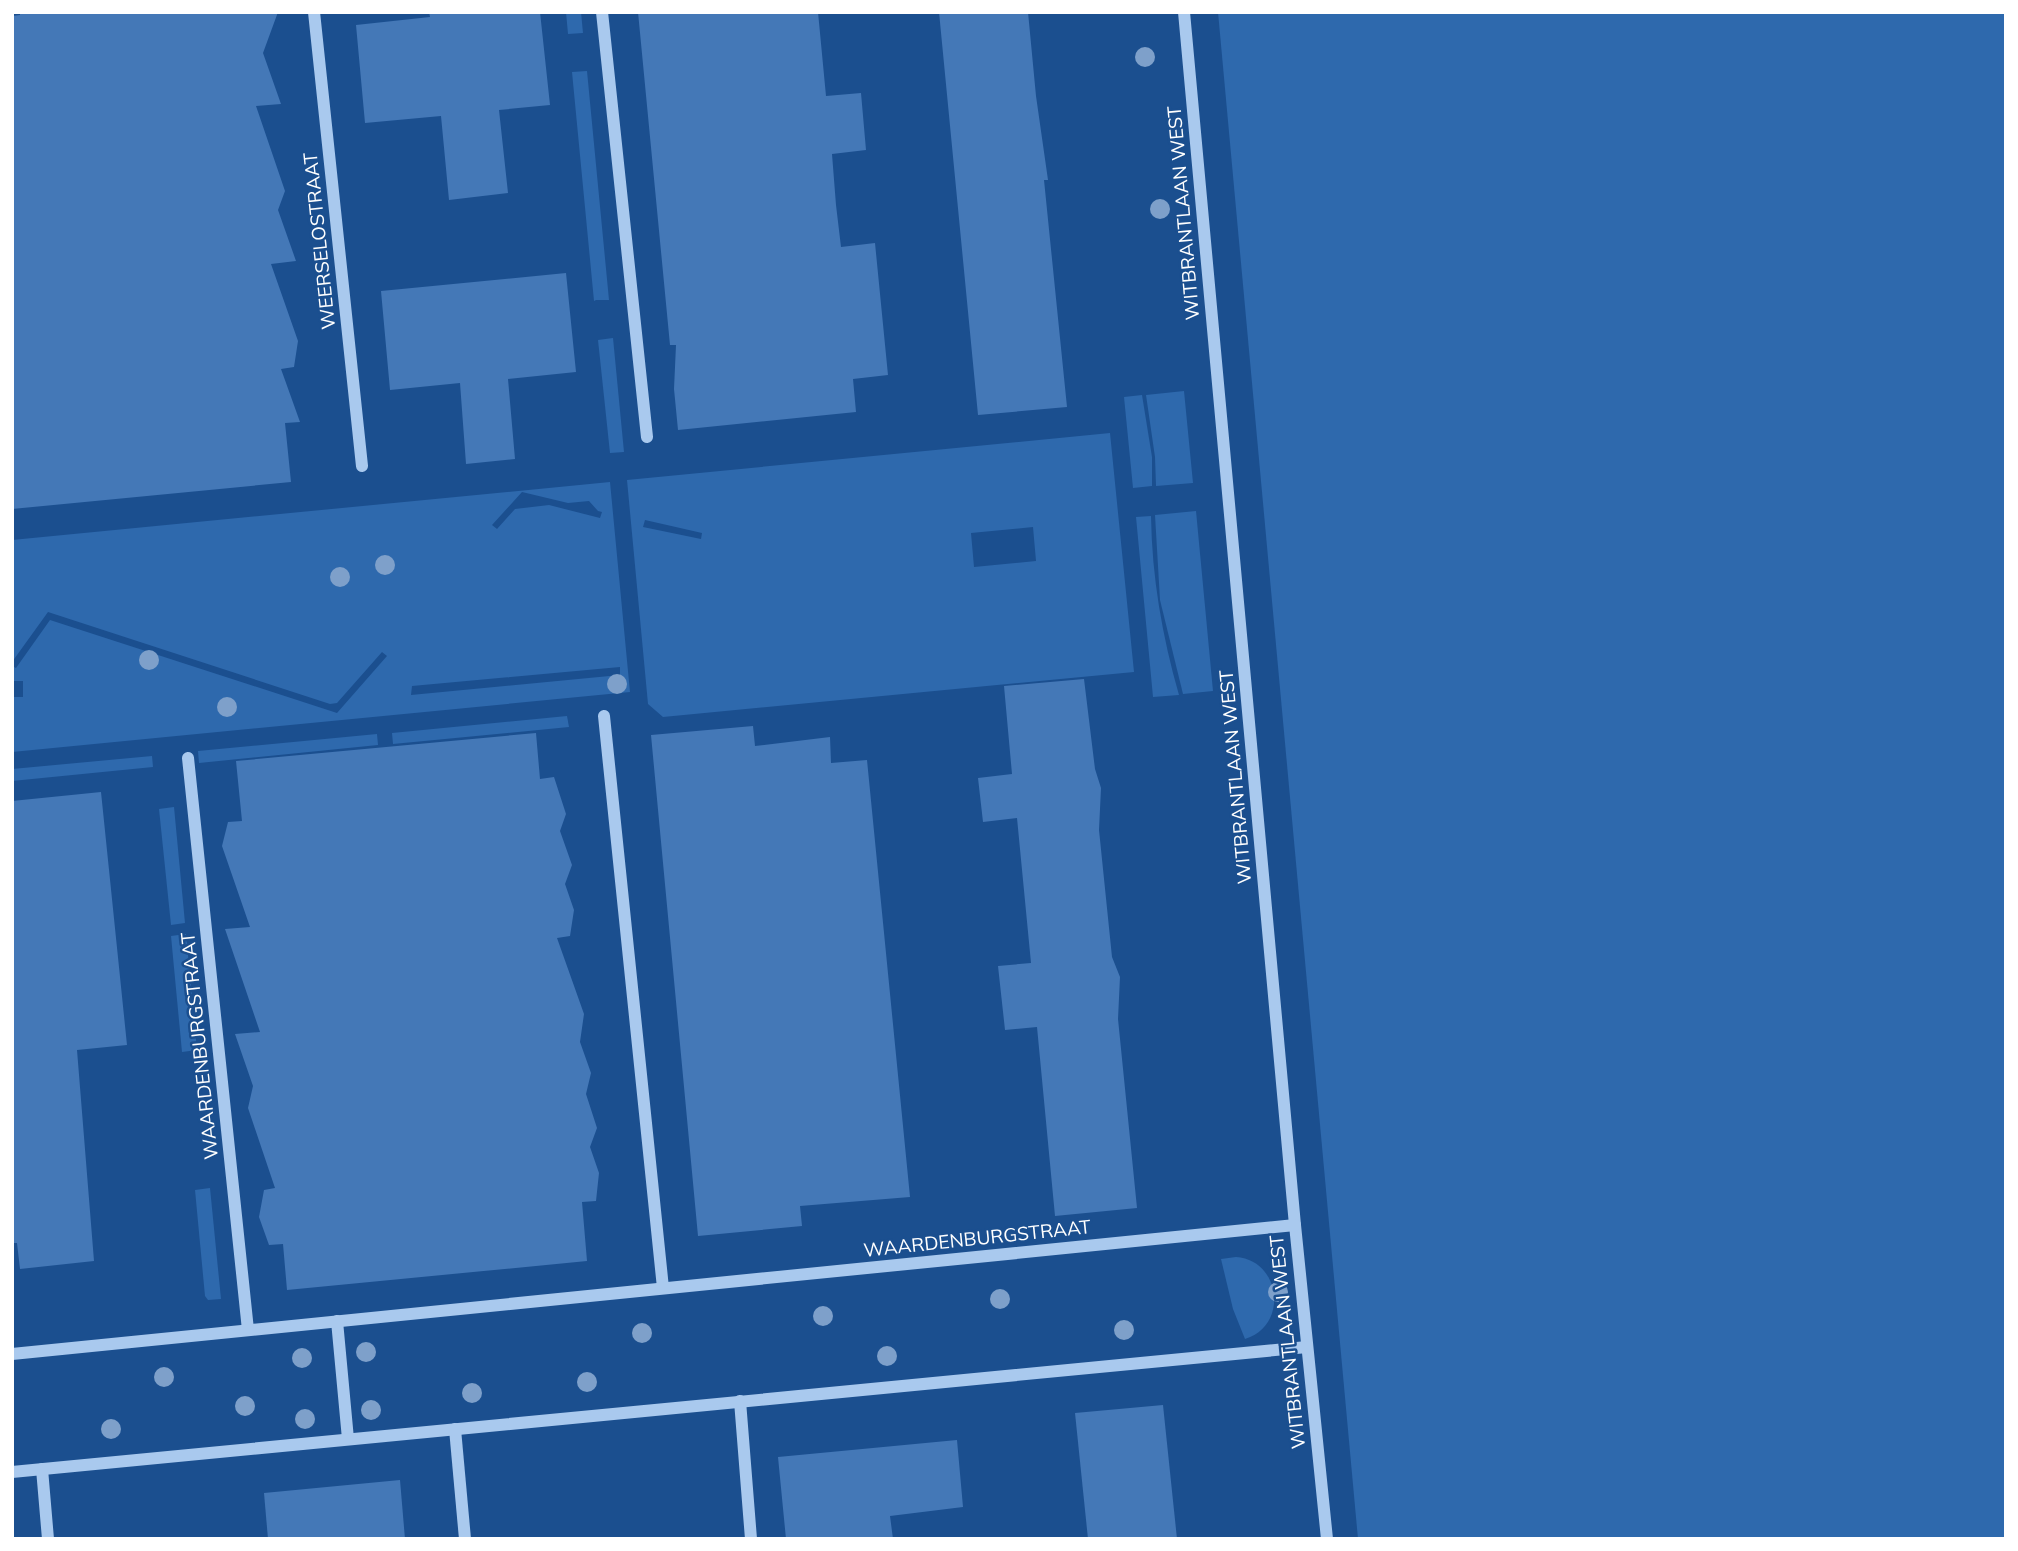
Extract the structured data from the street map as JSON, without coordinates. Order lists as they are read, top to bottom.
{
  "streets": {
    "street": ["WITBRANTLAAN WEST", "WEERSELOSTRAAT", "WAARDENBURGSTRAAT"]
  },
  "crossings": [
    ["WITBRANTLAAN WEST", "WAARDENBURGSTRAAT"]
  ]
}
